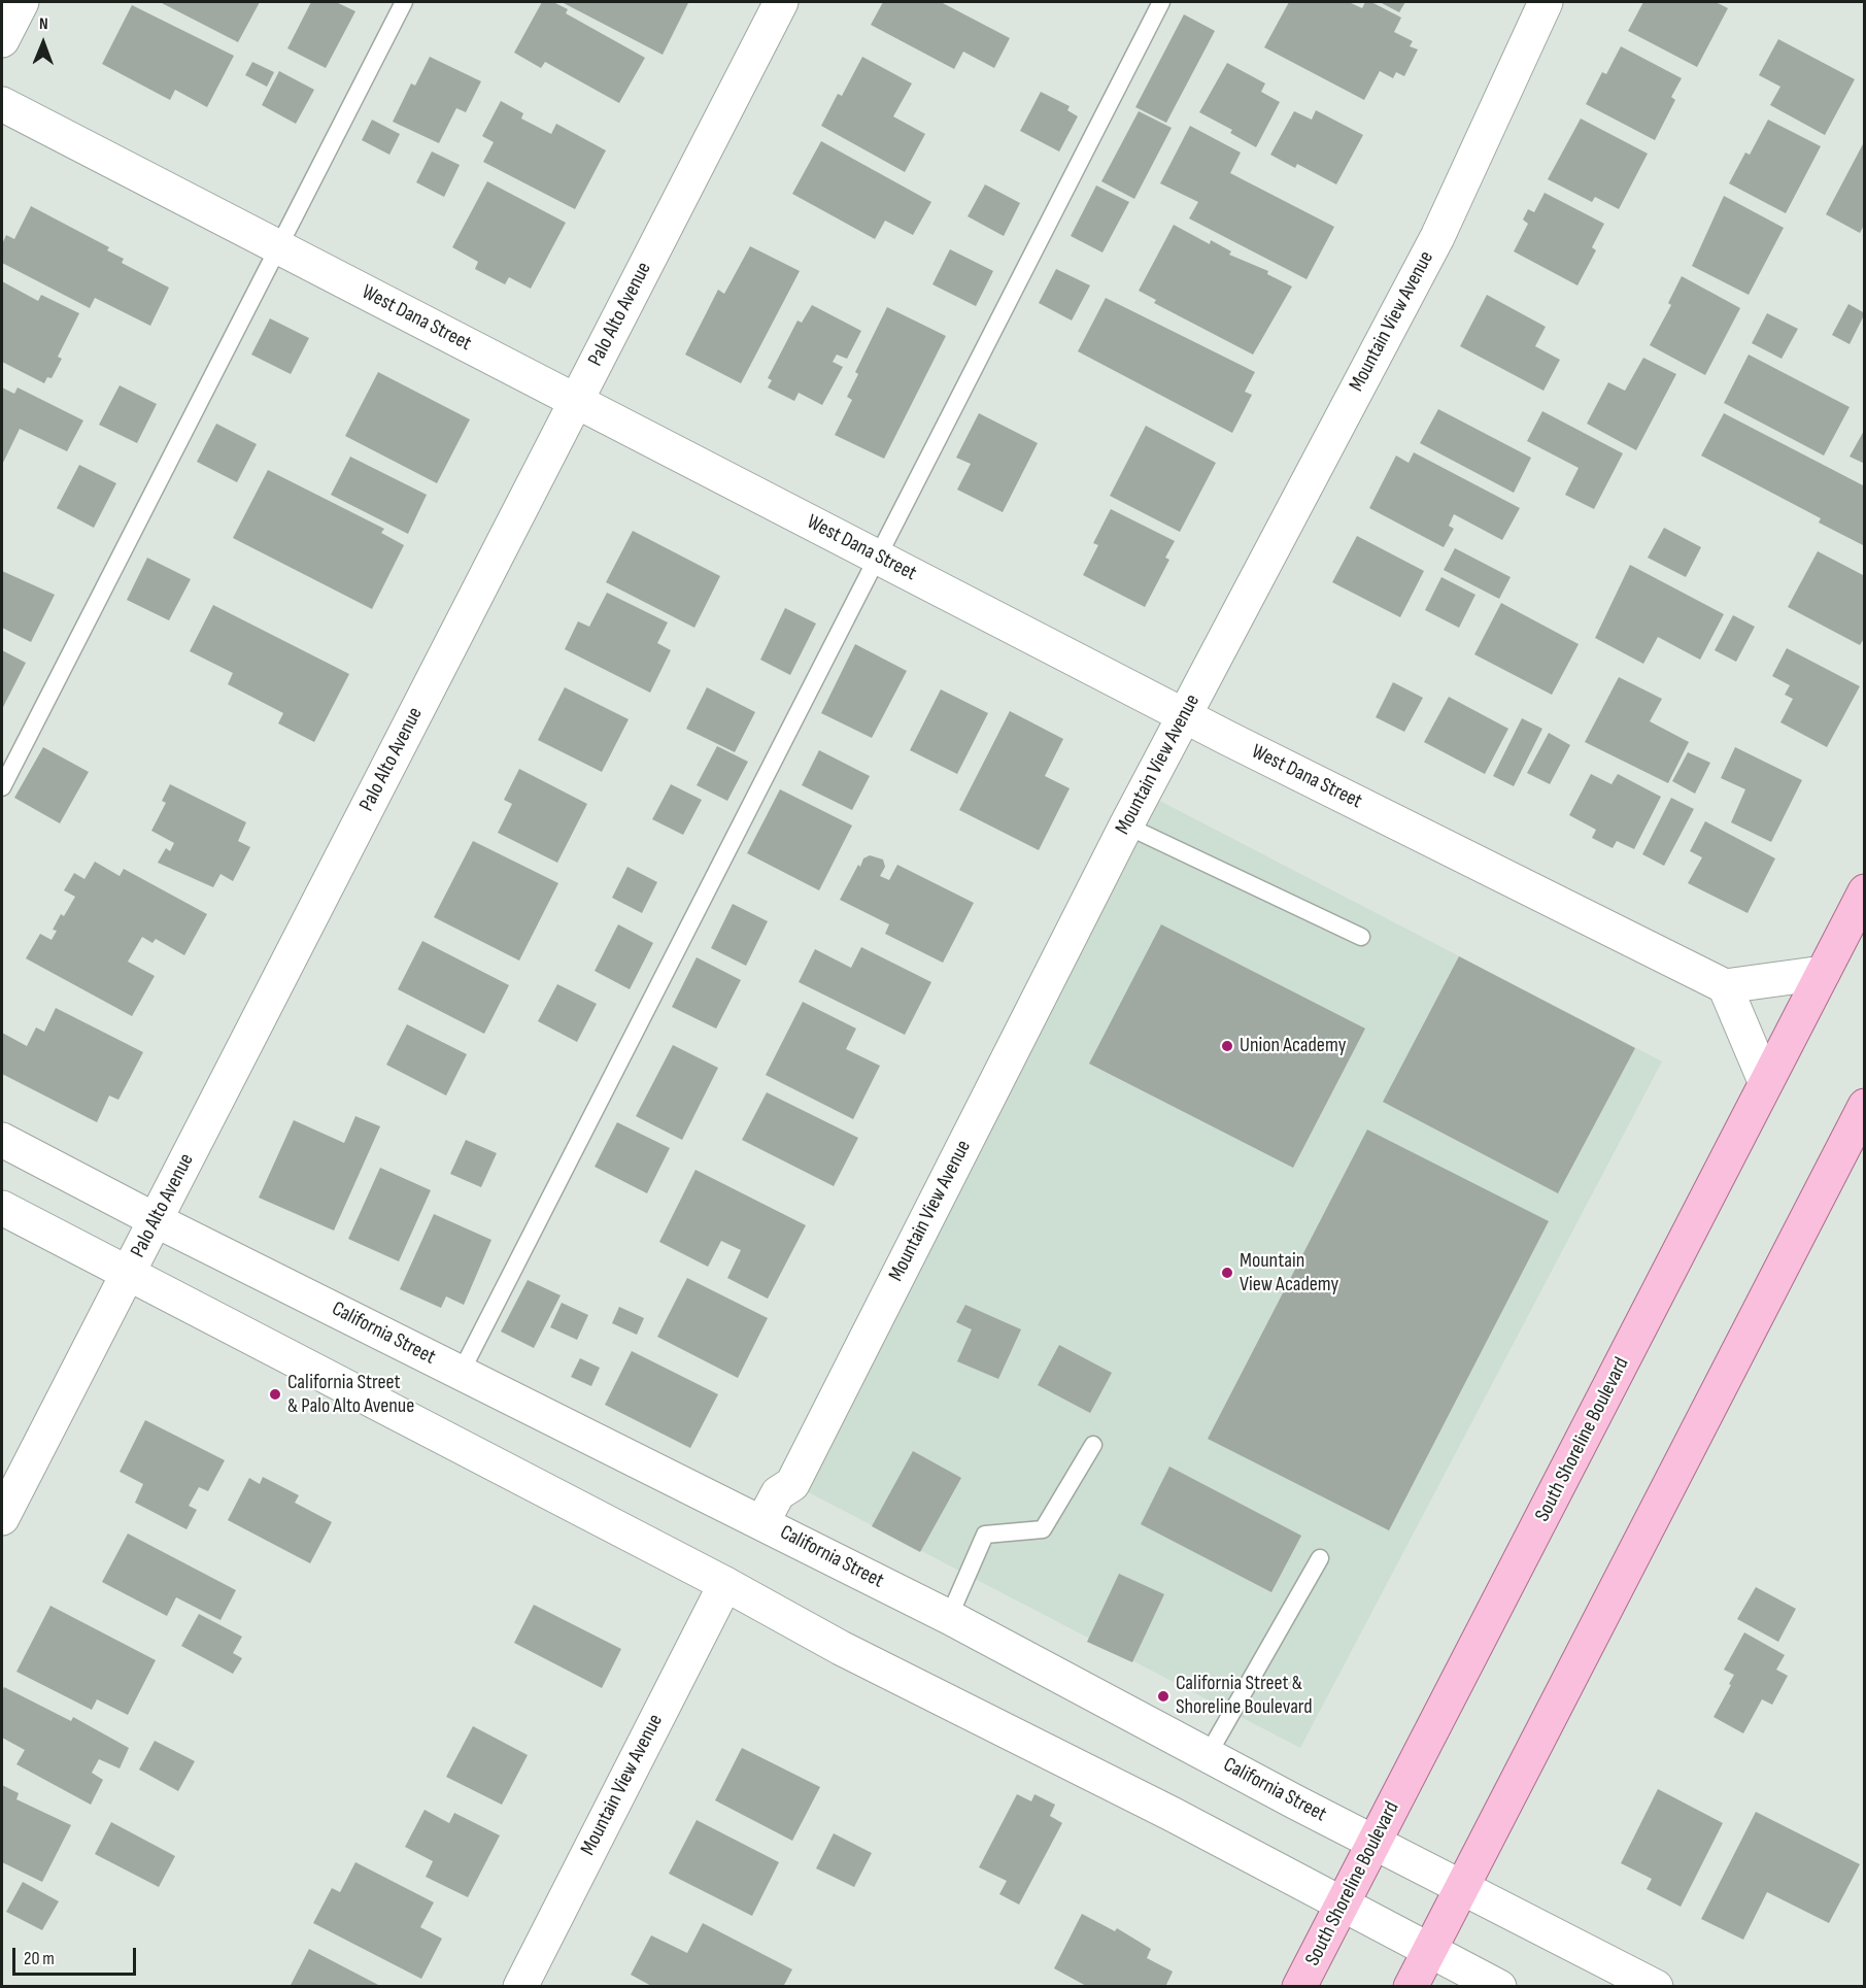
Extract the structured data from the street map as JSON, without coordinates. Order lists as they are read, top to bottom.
{
  "streets": {
    "main road": ["South Shoreline Boulevard"],
    "street": [
      "Palo Alto Avenue",
      "West Dana Street",
      "Mountain View Avenue",
      "California Street"
    ]
  },
  "crossings": [
    ["Palo Alto Avenue", "West Dana Street"],
    ["Palo Alto Avenue", "California Street"],
    ["West Dana Street", "Mountain View Avenue"],
    ["Mountain View Avenue", "California Street"],
    ["California Street", "South Shoreline Boulevard"]
  ],
  "places": [
    "Union Academy",
    "Mountain View Academy",
    "California Street & Palo Alto Avenue",
    "California Street & Shoreline Boulevard"
  ],
  "scale_bar": "20 m",
  "north": "top"
}
